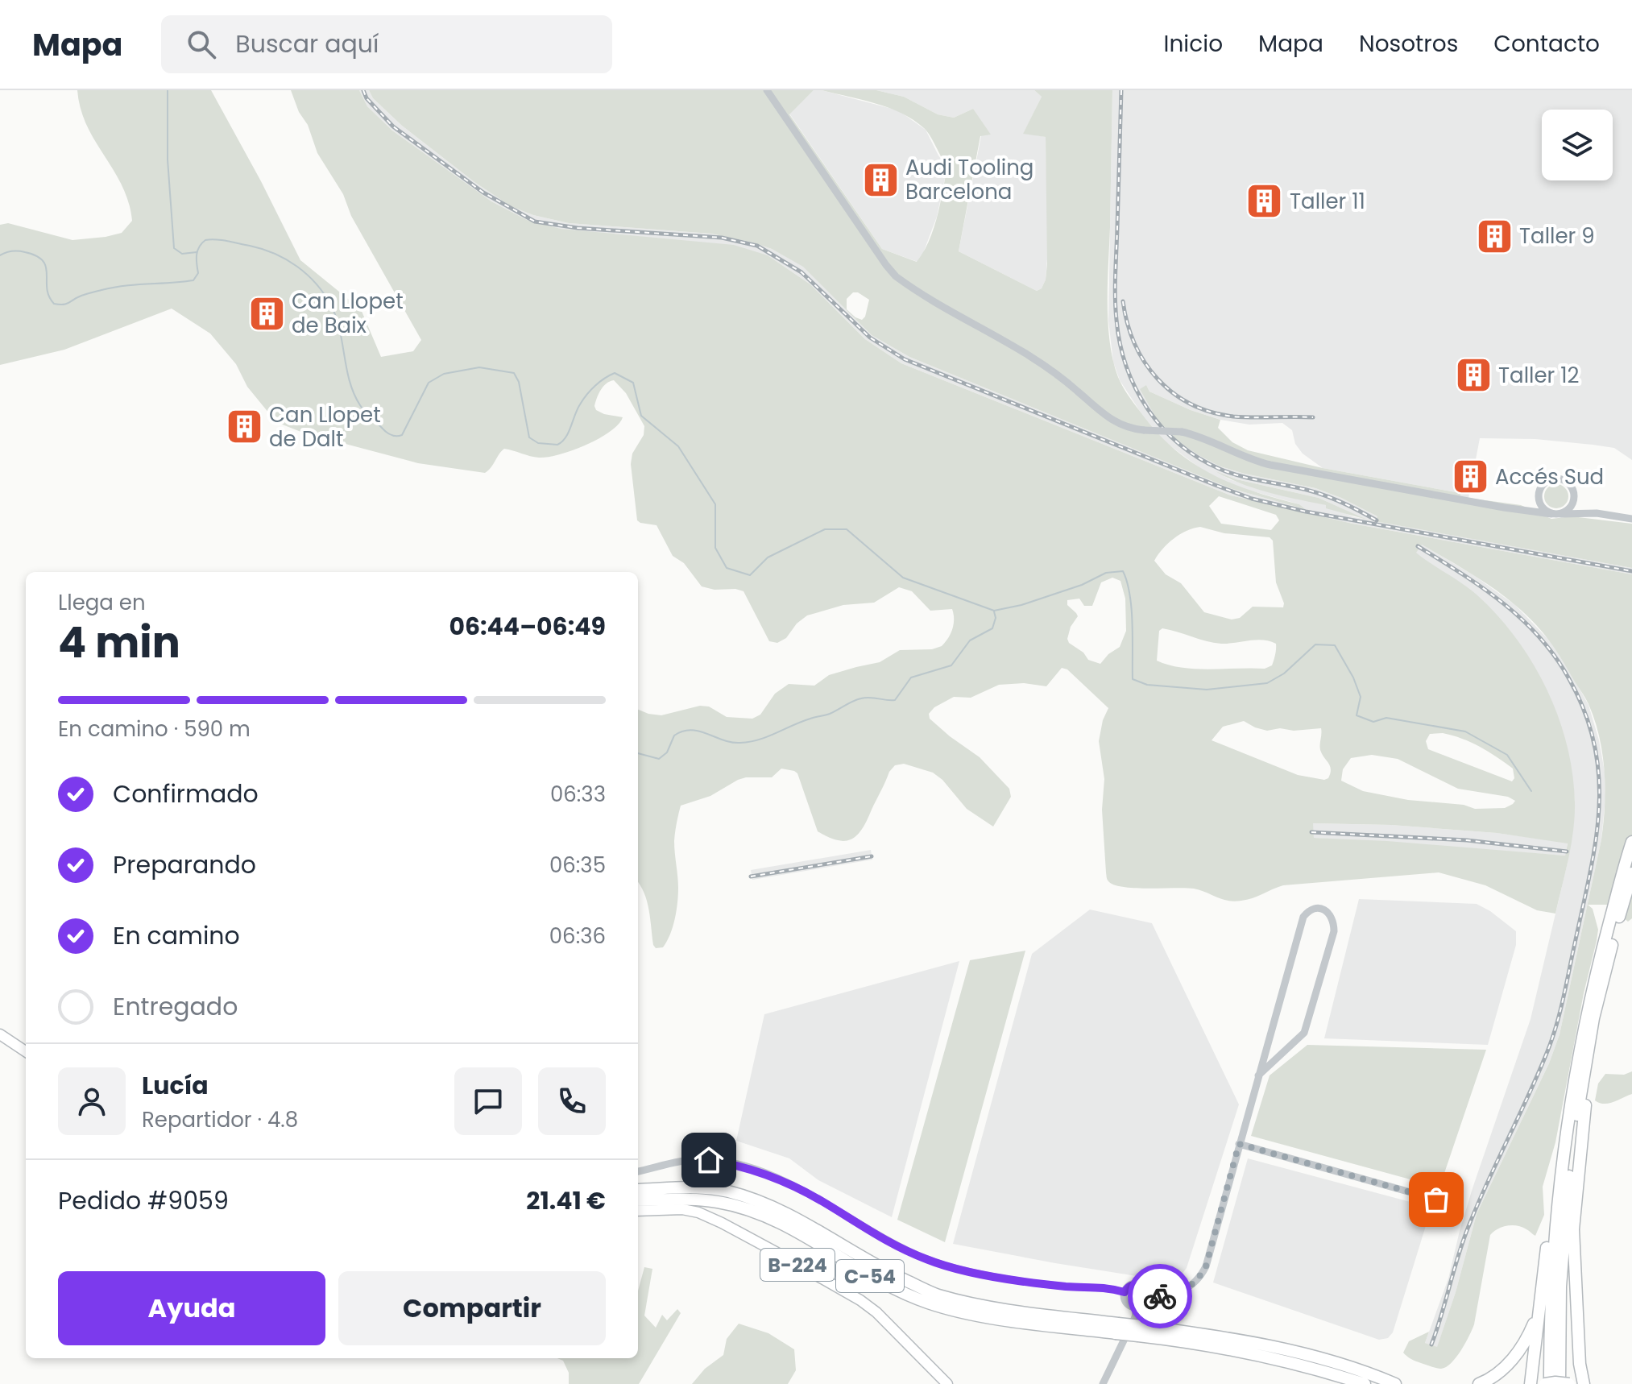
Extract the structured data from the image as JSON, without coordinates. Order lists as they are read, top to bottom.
{
  "streets": {
    "highway": ["C-54"],
    "main road": ["B-224"]
  },
  "places": {
    "building": [
      "Audi Tooling Barcelona",
      "Taller 11",
      "Taller 9",
      "Can Llopet de Baix",
      "Taller 12",
      "Can Llopet de Dalt",
      "Accés Sud"
    ]
  },
  "page": {
    "header": "Mapa",
    "search": "Buscar aquí",
    "nav": [
      "Inicio",
      "Mapa",
      "Nosotros",
      "Contacto"
    ],
    "heading": ["4 min", "Llega en", "06:44–06:49"],
    "panel": [
      "Lucía",
      "Repartidor · 4.8",
      "Pedido #9059",
      "21.41 €"
    ],
    "bar": "En camino · 590 m",
    "list": [
      ["Confirmado", "06:33"],
      ["Preparando", "06:35"],
      ["En camino", "06:36"],
      "Entregado"
    ],
    "buttons": ["Ayuda", "Compartir"]
  }
}
